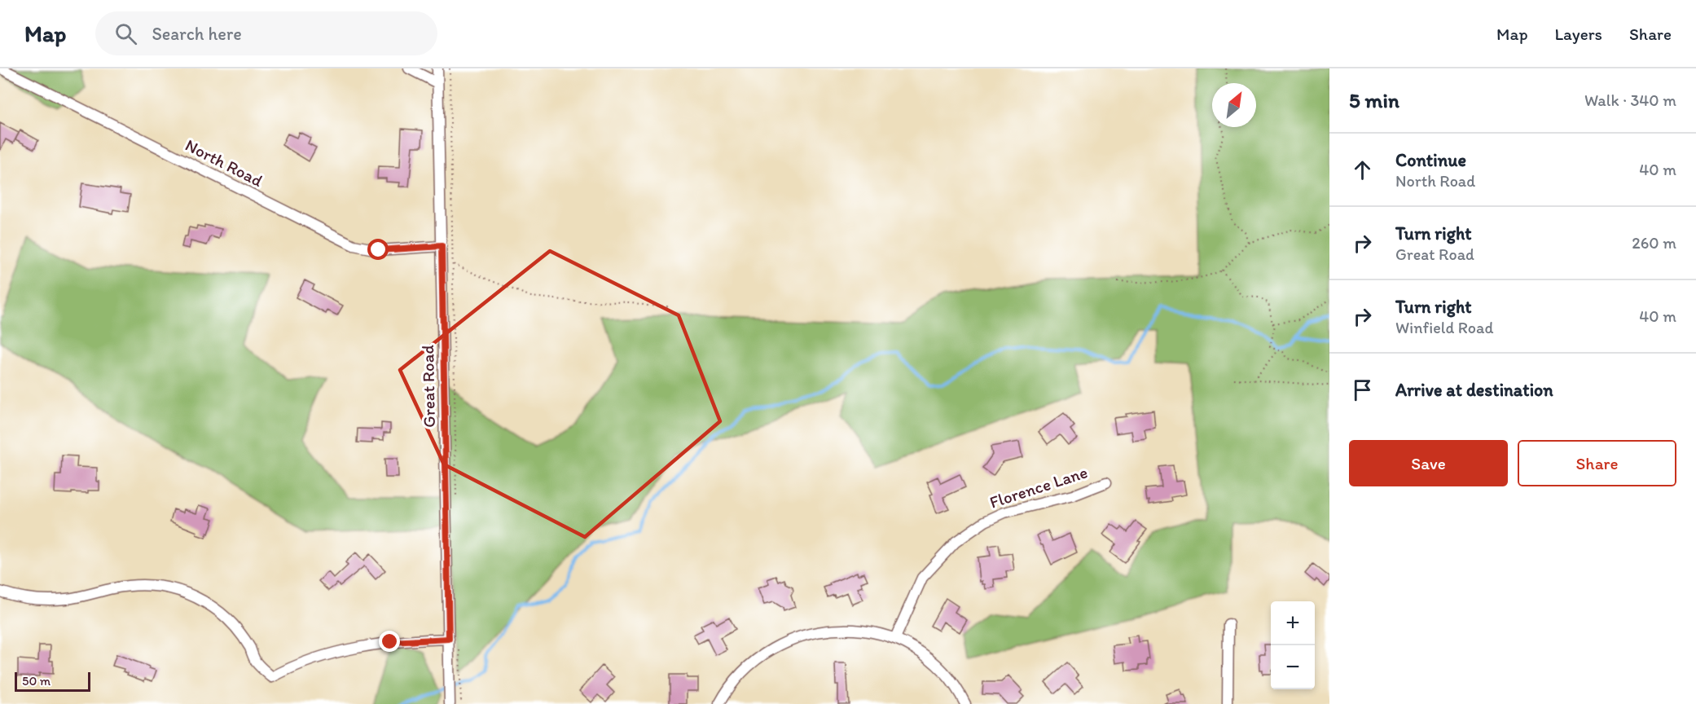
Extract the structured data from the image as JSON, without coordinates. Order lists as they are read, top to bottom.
{
  "streets": {
    "street": ["North Road", "Great Road", "Florence Lane"]
  },
  "crossings": [
    ["North Road", "Great Road"]
  ],
  "scale_bar": "50 m",
  "north": "top right",
  "page": {
    "header": "Map",
    "search": "Search here",
    "nav": ["Map", "Layers", "Share"],
    "heading": ["5 min", "Walk · 340 m"],
    "list": [
      ["Continue", "North Road", "40 m"],
      ["Turn right", "Great Road", "260 m"],
      ["Turn right", "Winfield Road", "40 m"],
      "Arrive at destination"
    ],
    "buttons": ["Save", "Share"],
    "map_buttons": ["+", "−"],
    "scale": "50 m"
  }
}
